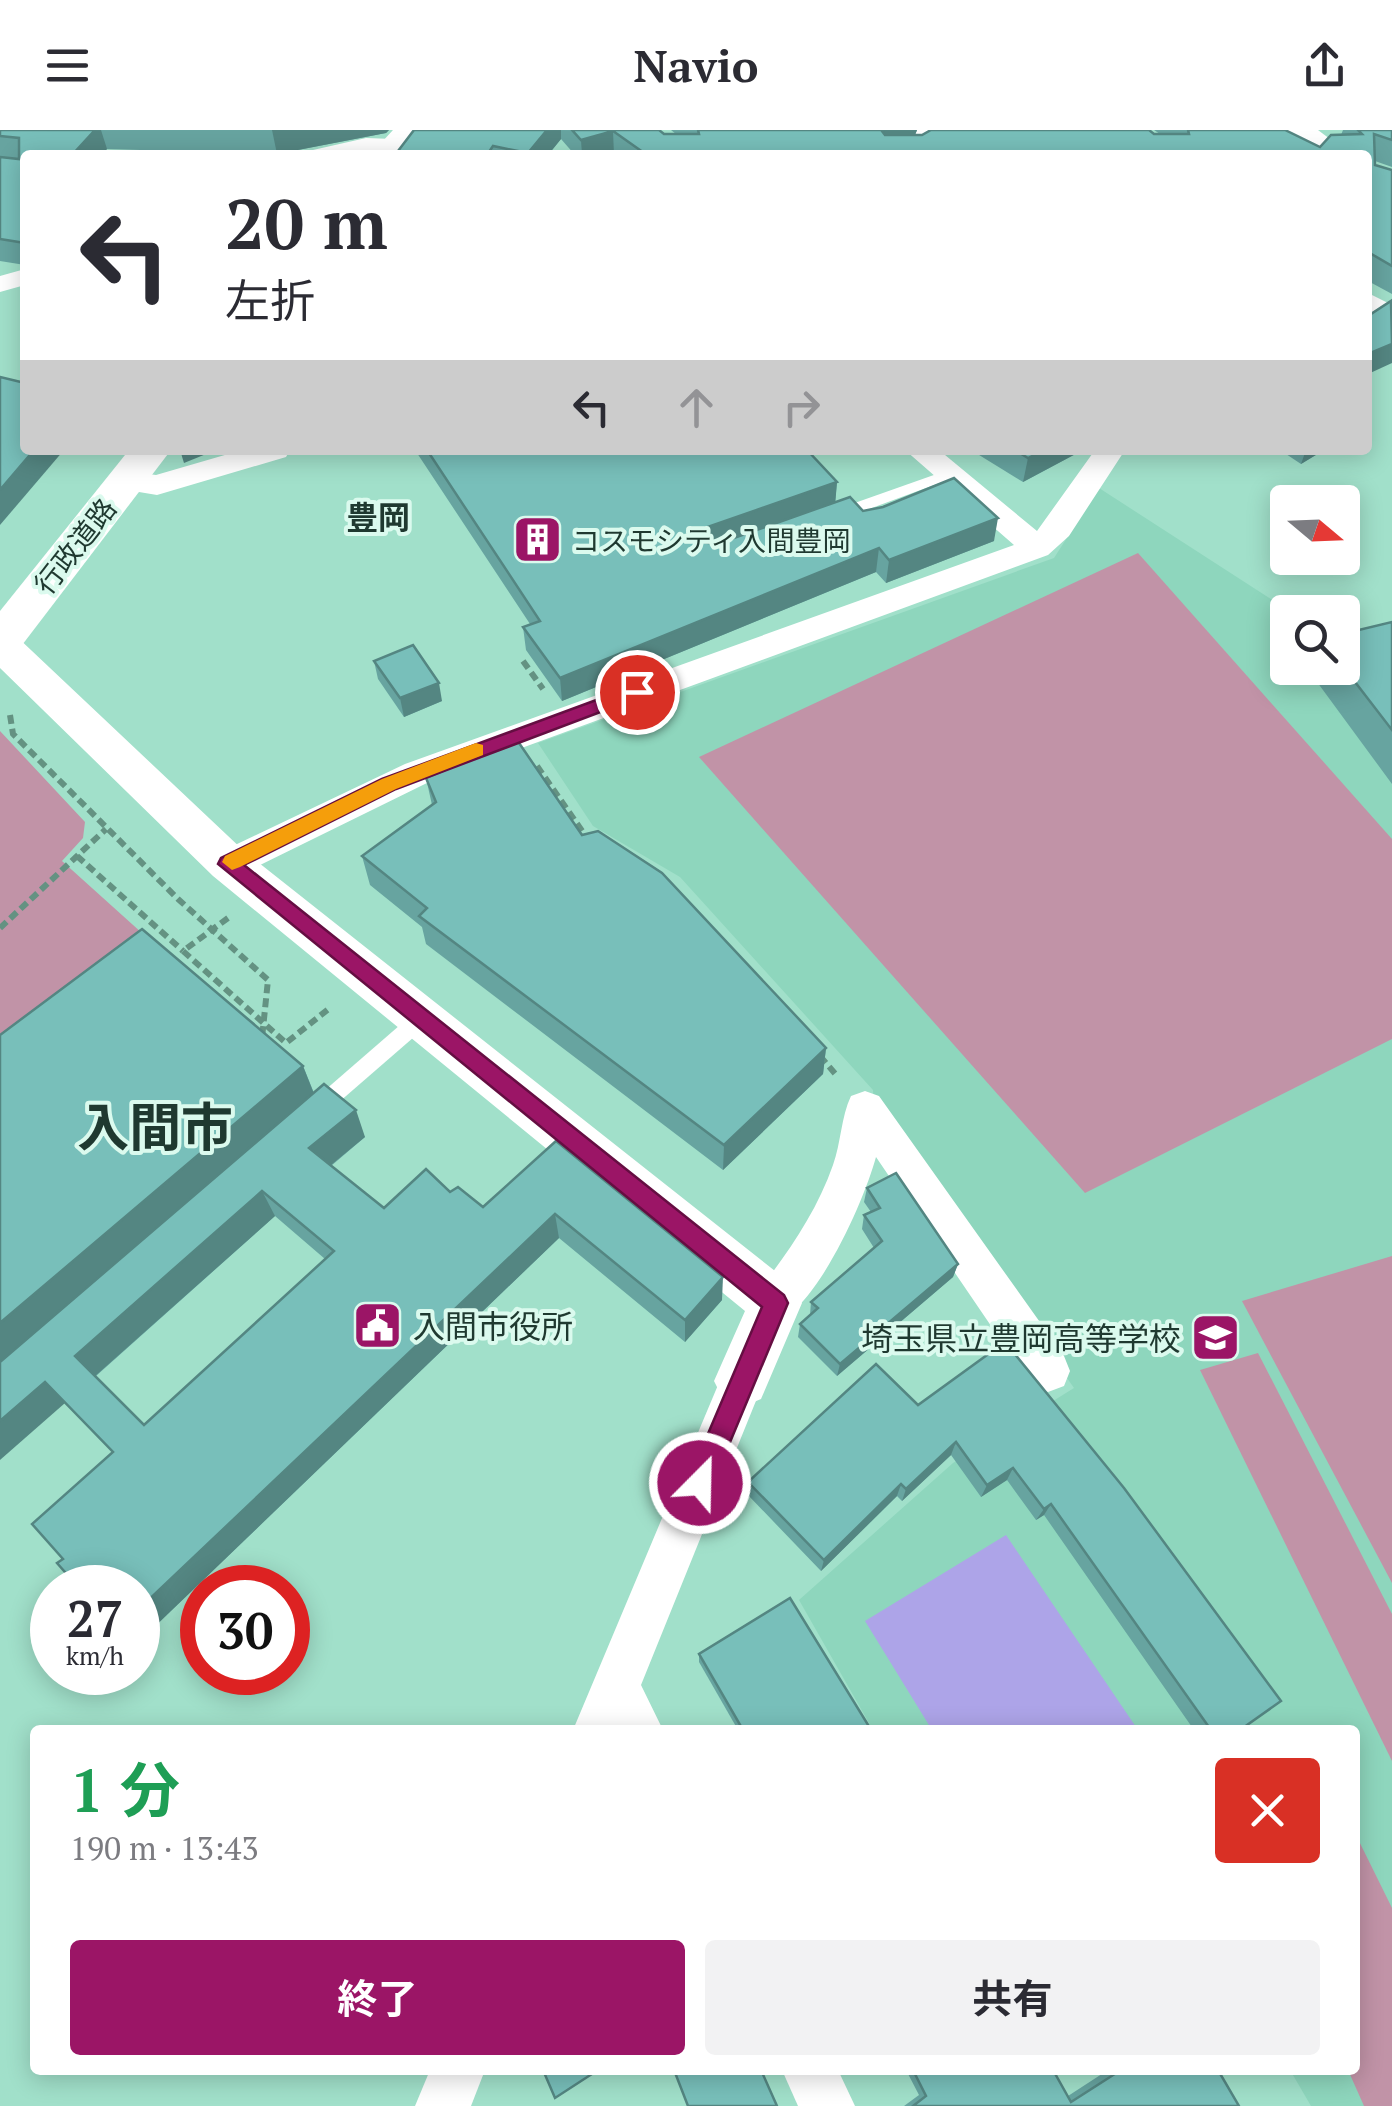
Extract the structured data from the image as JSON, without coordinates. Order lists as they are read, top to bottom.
{
  "streets": {
    "main road": ["行政道路"]
  },
  "districts": ["豊岡", "入間市"],
  "places": {
    "building": ["コスモシティ入間豊岡"],
    "public building": ["入間市役所"],
    "school or university": ["埼玉県立豊岡高等学校"]
  },
  "north": "right",
  "page": {
    "header": "Navio",
    "turn": ["20 m", "左折"],
    "speed": "27 km/h",
    "limit": "30",
    "heading": ["1 分", "190 m · 13:43"],
    "buttons": ["終了", "共有"]
  }
}
